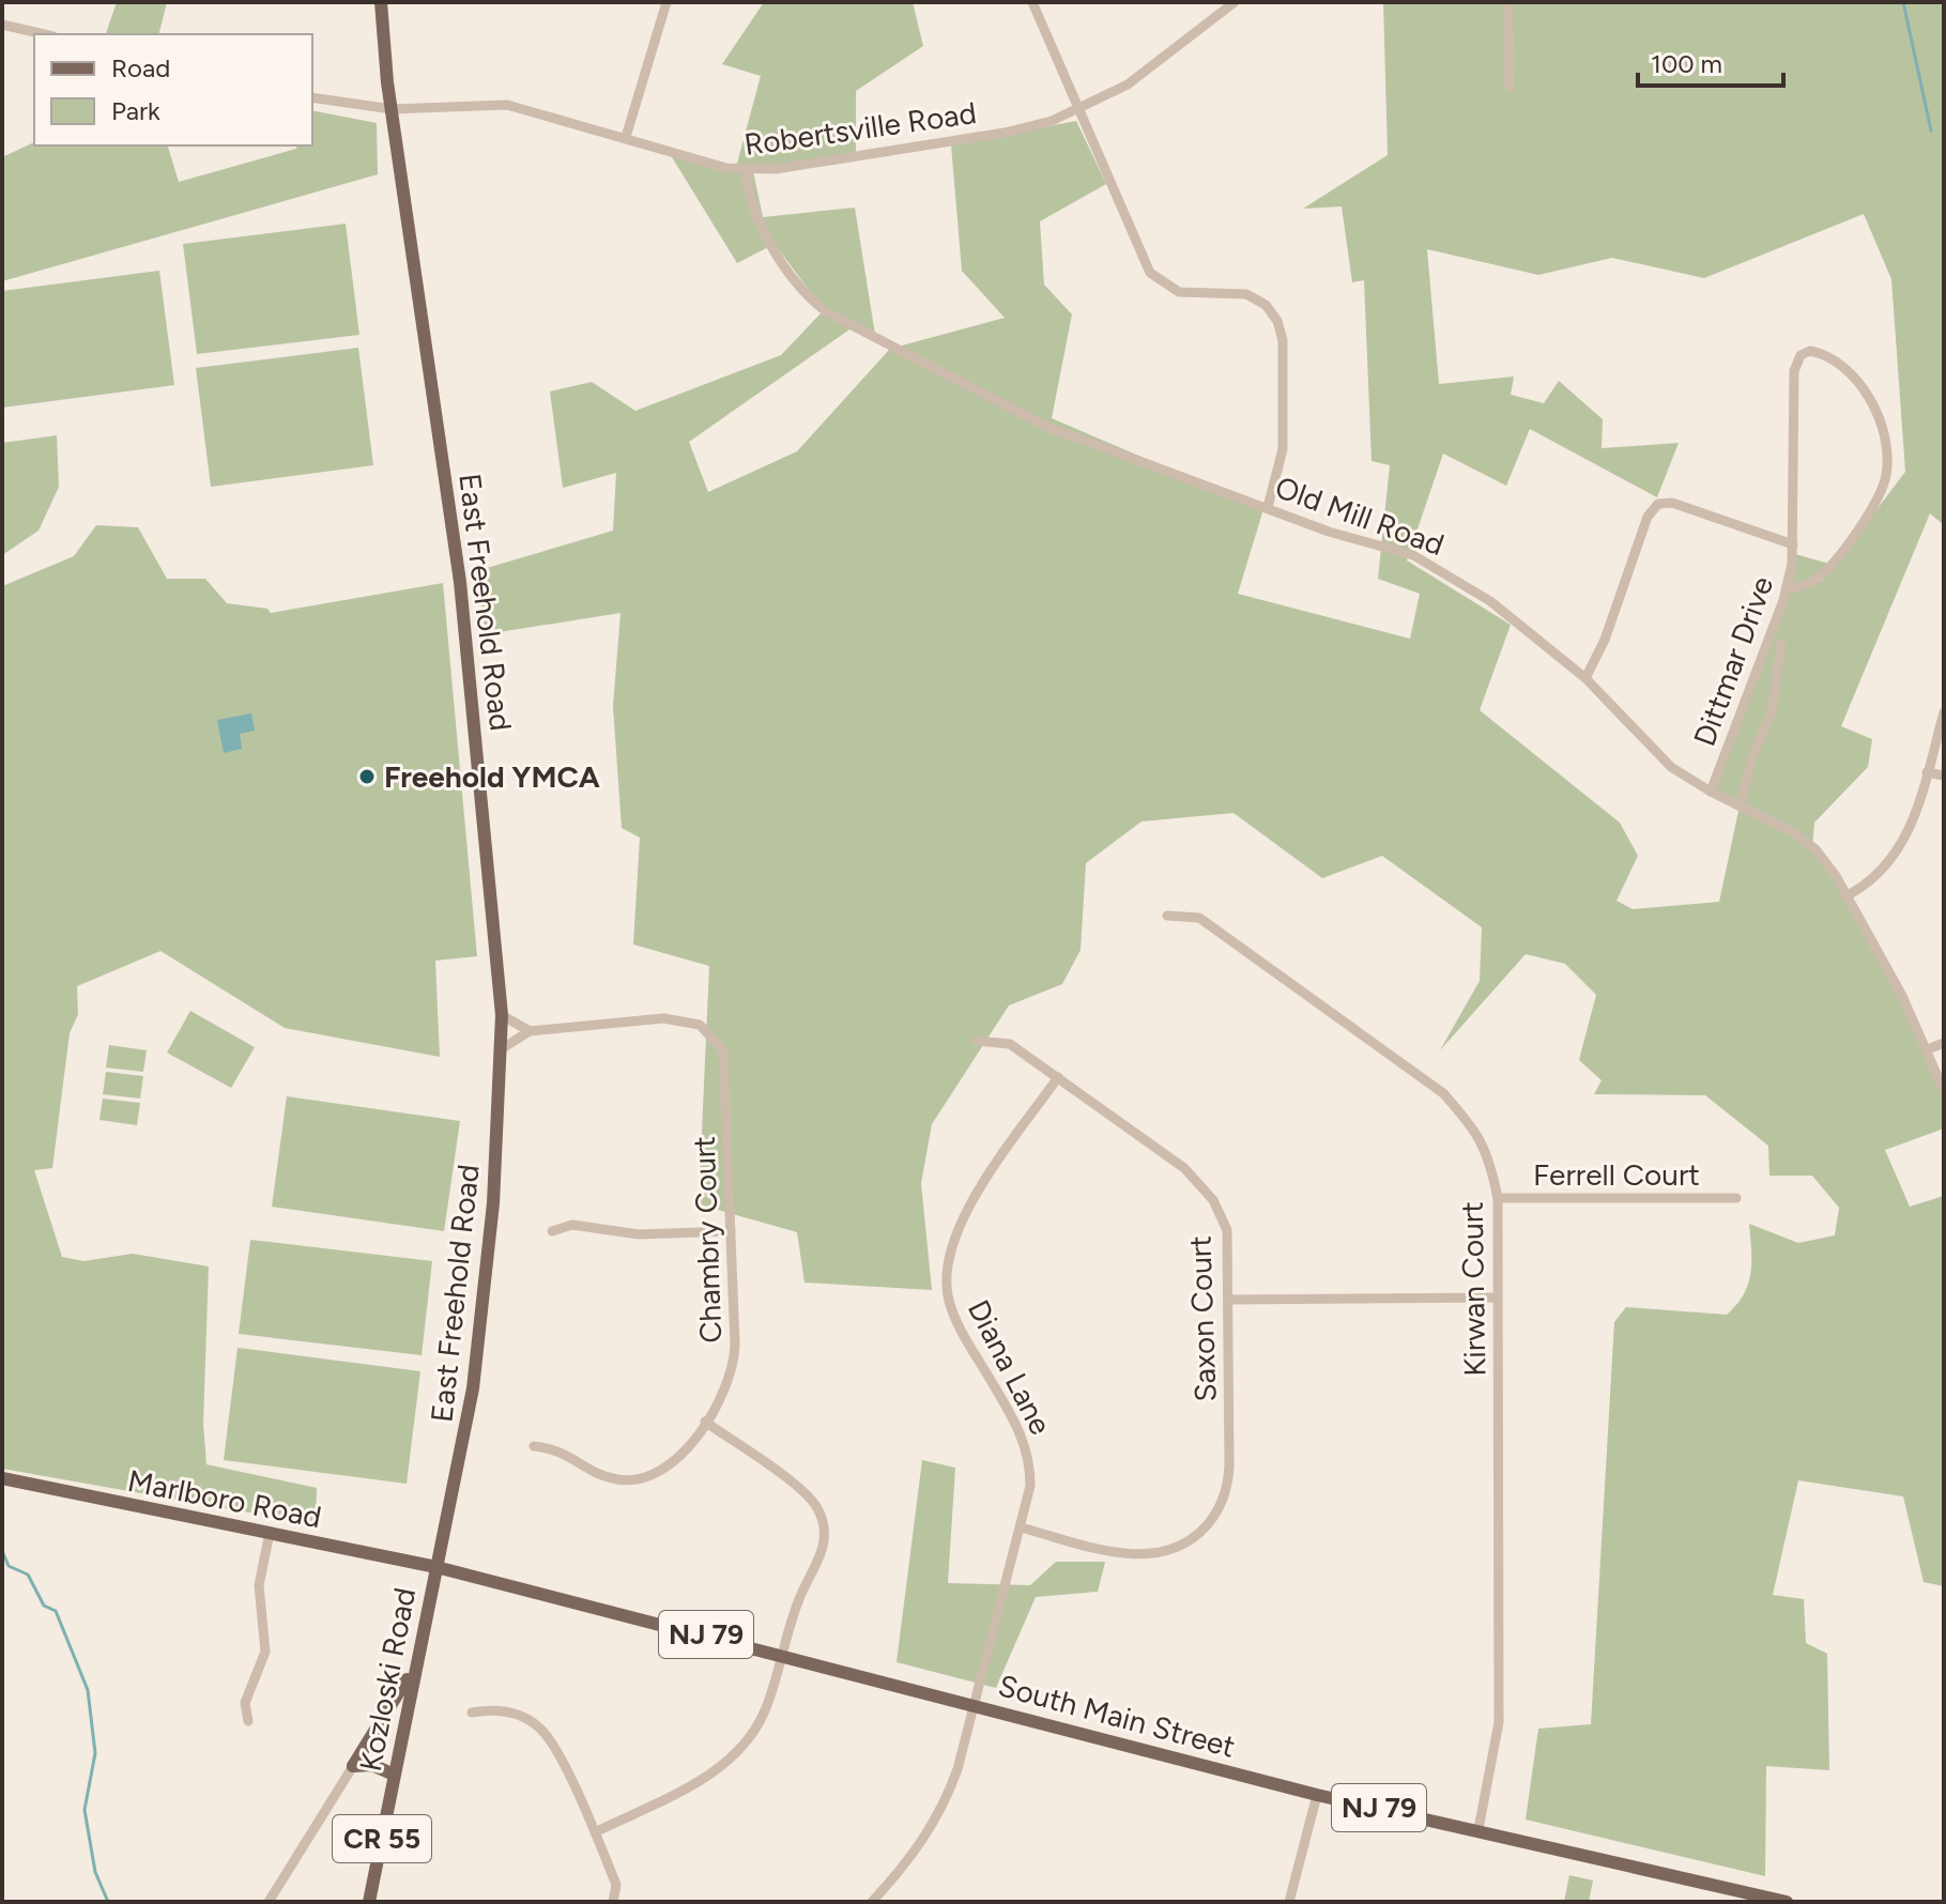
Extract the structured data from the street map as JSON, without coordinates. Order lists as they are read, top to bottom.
{
  "streets": {
    "main road": [
      "East Freehold Road",
      "Marlboro Road",
      "NJ 79",
      "Kozloski Road",
      "South Main Street",
      "CR 55"
    ],
    "street": [
      "Robertsville Road",
      "Old Mill Road",
      "Dittmar Drive",
      "Ferrell Court",
      "Chambry Court",
      "Kirwan Court",
      "Saxon Court",
      "Diana Lane"
    ]
  },
  "crossings": [
    ["Robertsville Road", "Old Mill Road"],
    ["Robertsville Road", "East Freehold Road"],
    ["Old Mill Road", "Dittmar Drive"],
    ["East Freehold Road", "Chambry Court"],
    ["East Freehold Road", "Marlboro Road"],
    ["East Freehold Road", "Kozloski Road"],
    ["East Freehold Road", "South Main Street"],
    ["Ferrell Court", "Kirwan Court"],
    ["Kirwan Court", "South Main Street"],
    ["Saxon Court", "Diana Lane"],
    ["Diana Lane", "South Main Street"],
    ["Marlboro Road", "Kozloski Road"],
    ["Marlboro Road", "South Main Street"],
    ["Kozloski Road", "South Main Street"]
  ],
  "places": ["Freehold YMCA"],
  "legend": ["Road", "Park"],
  "scale_bar": "100 m"
}
